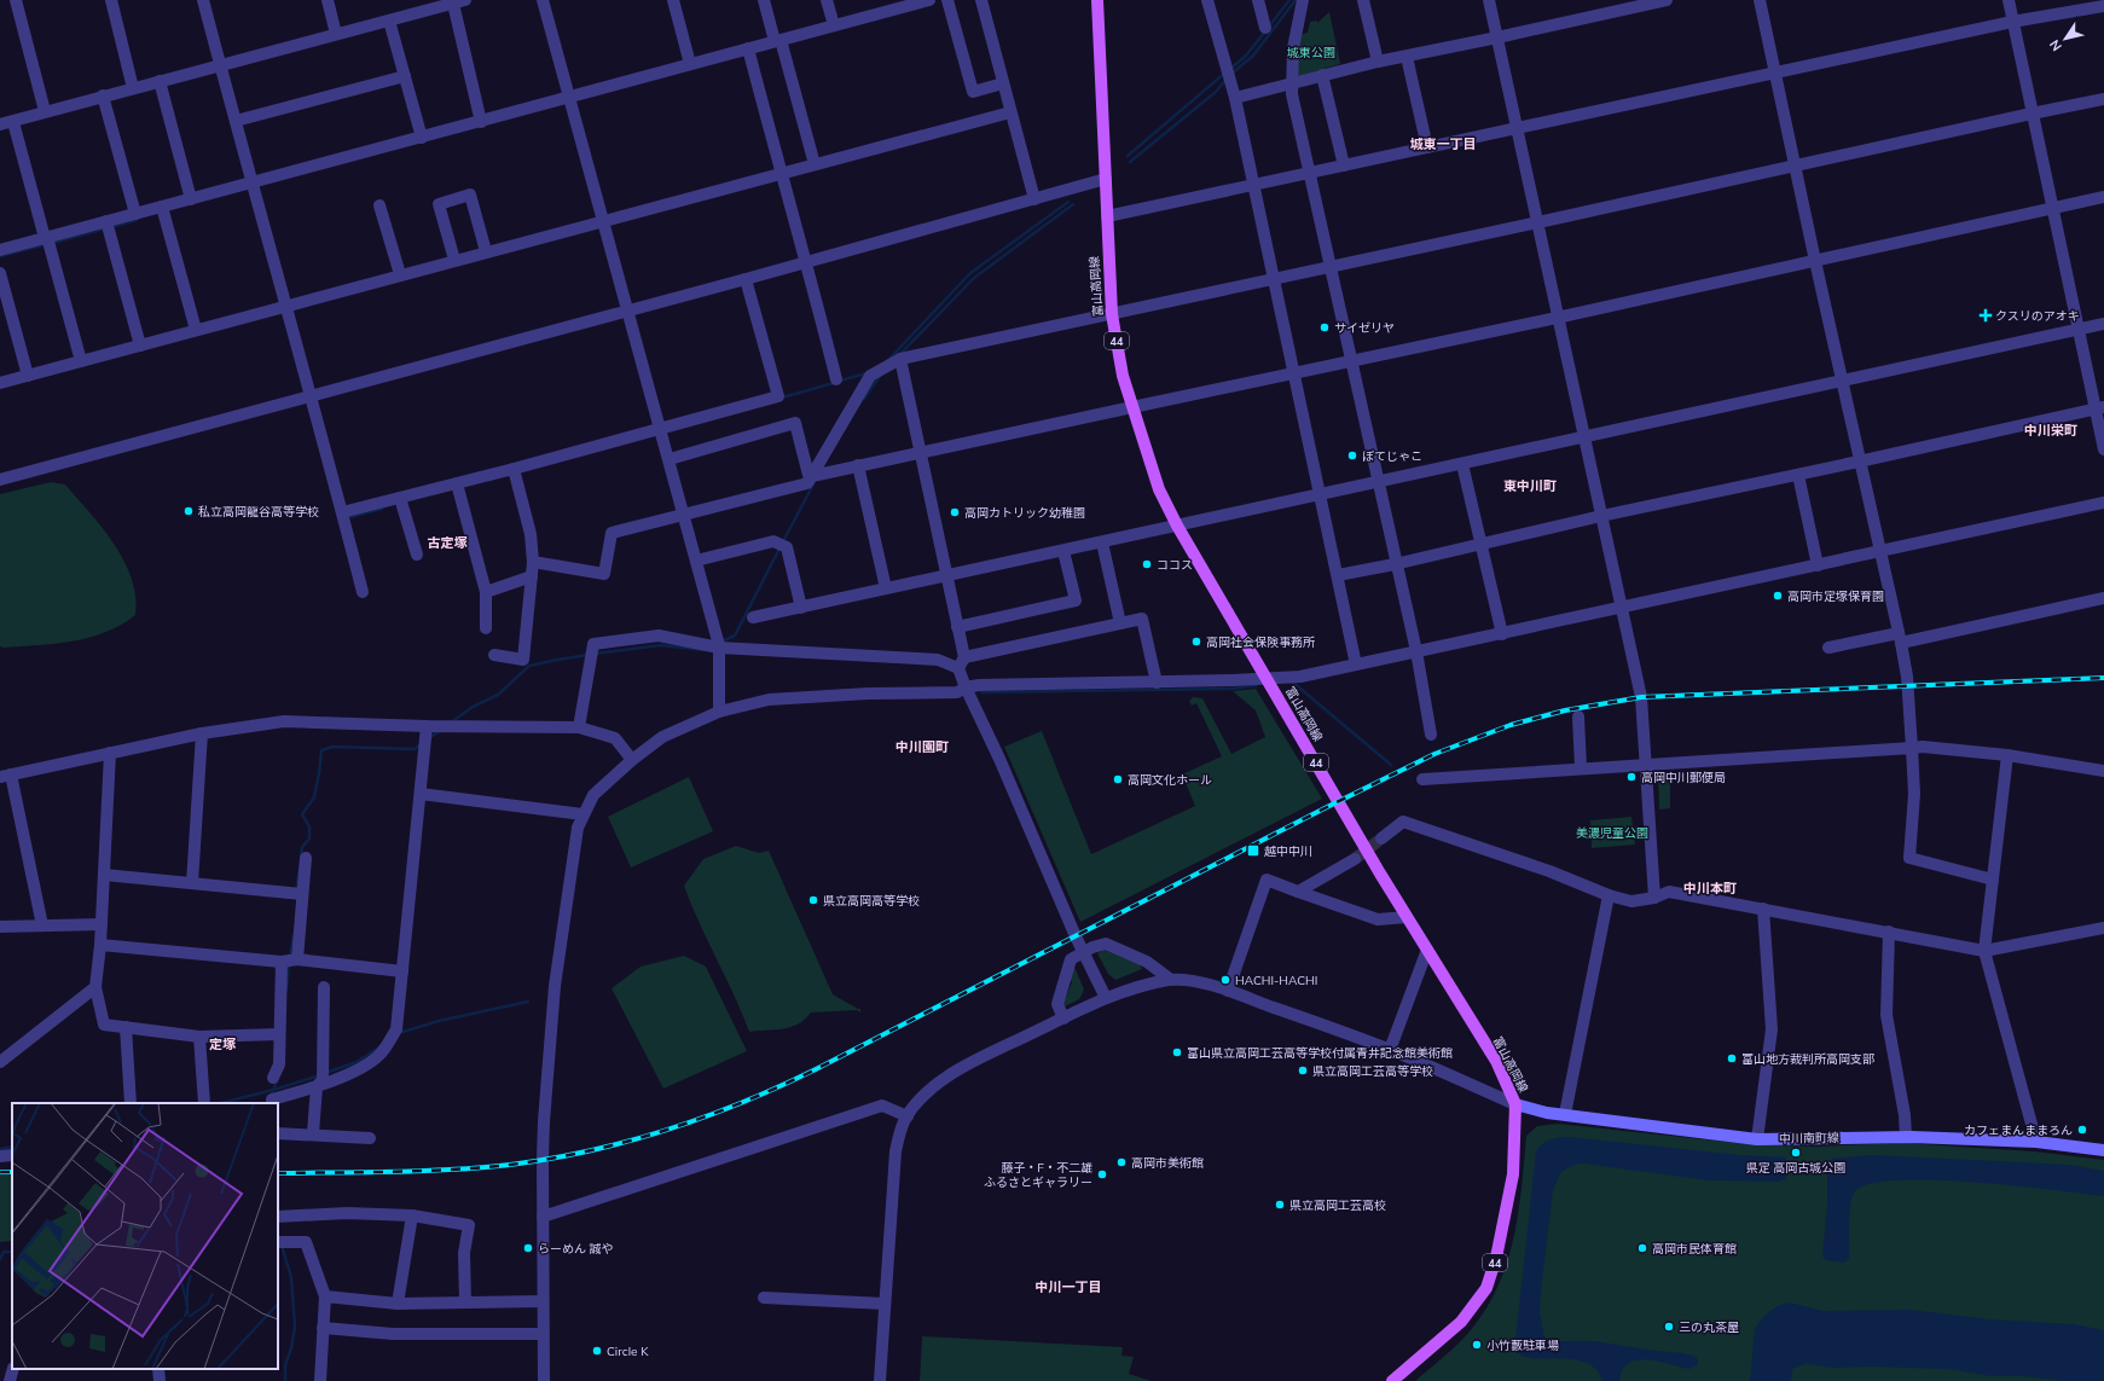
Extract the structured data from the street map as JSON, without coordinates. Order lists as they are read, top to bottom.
{
  "streets": {
    "main road": ["富山高岡線", "44", "中川南町線"]
  },
  "crossings": [
    ["富山高岡線", "中川南町線"]
  ],
  "districts": [
    "城東一丁目",
    "中川栄町",
    "東中川町",
    "古定塚",
    "中川園町",
    "中川本町",
    "定塚",
    "中川一丁目"
  ],
  "parks": ["城東公園", "美濃児童公園"],
  "places": {
    "health": ["クスリのアオキ"],
    "other": [
      "サイゼリヤ",
      "ぼてじゃこ",
      "私立高岡龍谷高等学校",
      "高岡カトリック幼稚園",
      "ココス",
      "高岡市定塚保育園",
      "高岡社会保険事務所",
      "高岡中川郵便局",
      "高岡文化ホール",
      "県立高岡高等学校",
      "HACHI-HACHI",
      "富山県立高岡工芸高等学校付属青井記念館美術館",
      "富山地方裁判所高岡支部",
      "県立高岡工芸高等学校",
      "カフェまんままろん",
      "県定 高岡古城公園",
      "高岡市美術館",
      "藤子・F・不二雄 ふるさとギャラリー",
      "県立高岡工芸高校",
      "らーめん 誠や",
      "高岡市民体育館",
      "三の丸茶屋",
      "小竹藪駐車場",
      "Circle K"
    ],
    "transit": ["越中中川"]
  },
  "north": "bottom left"
}
